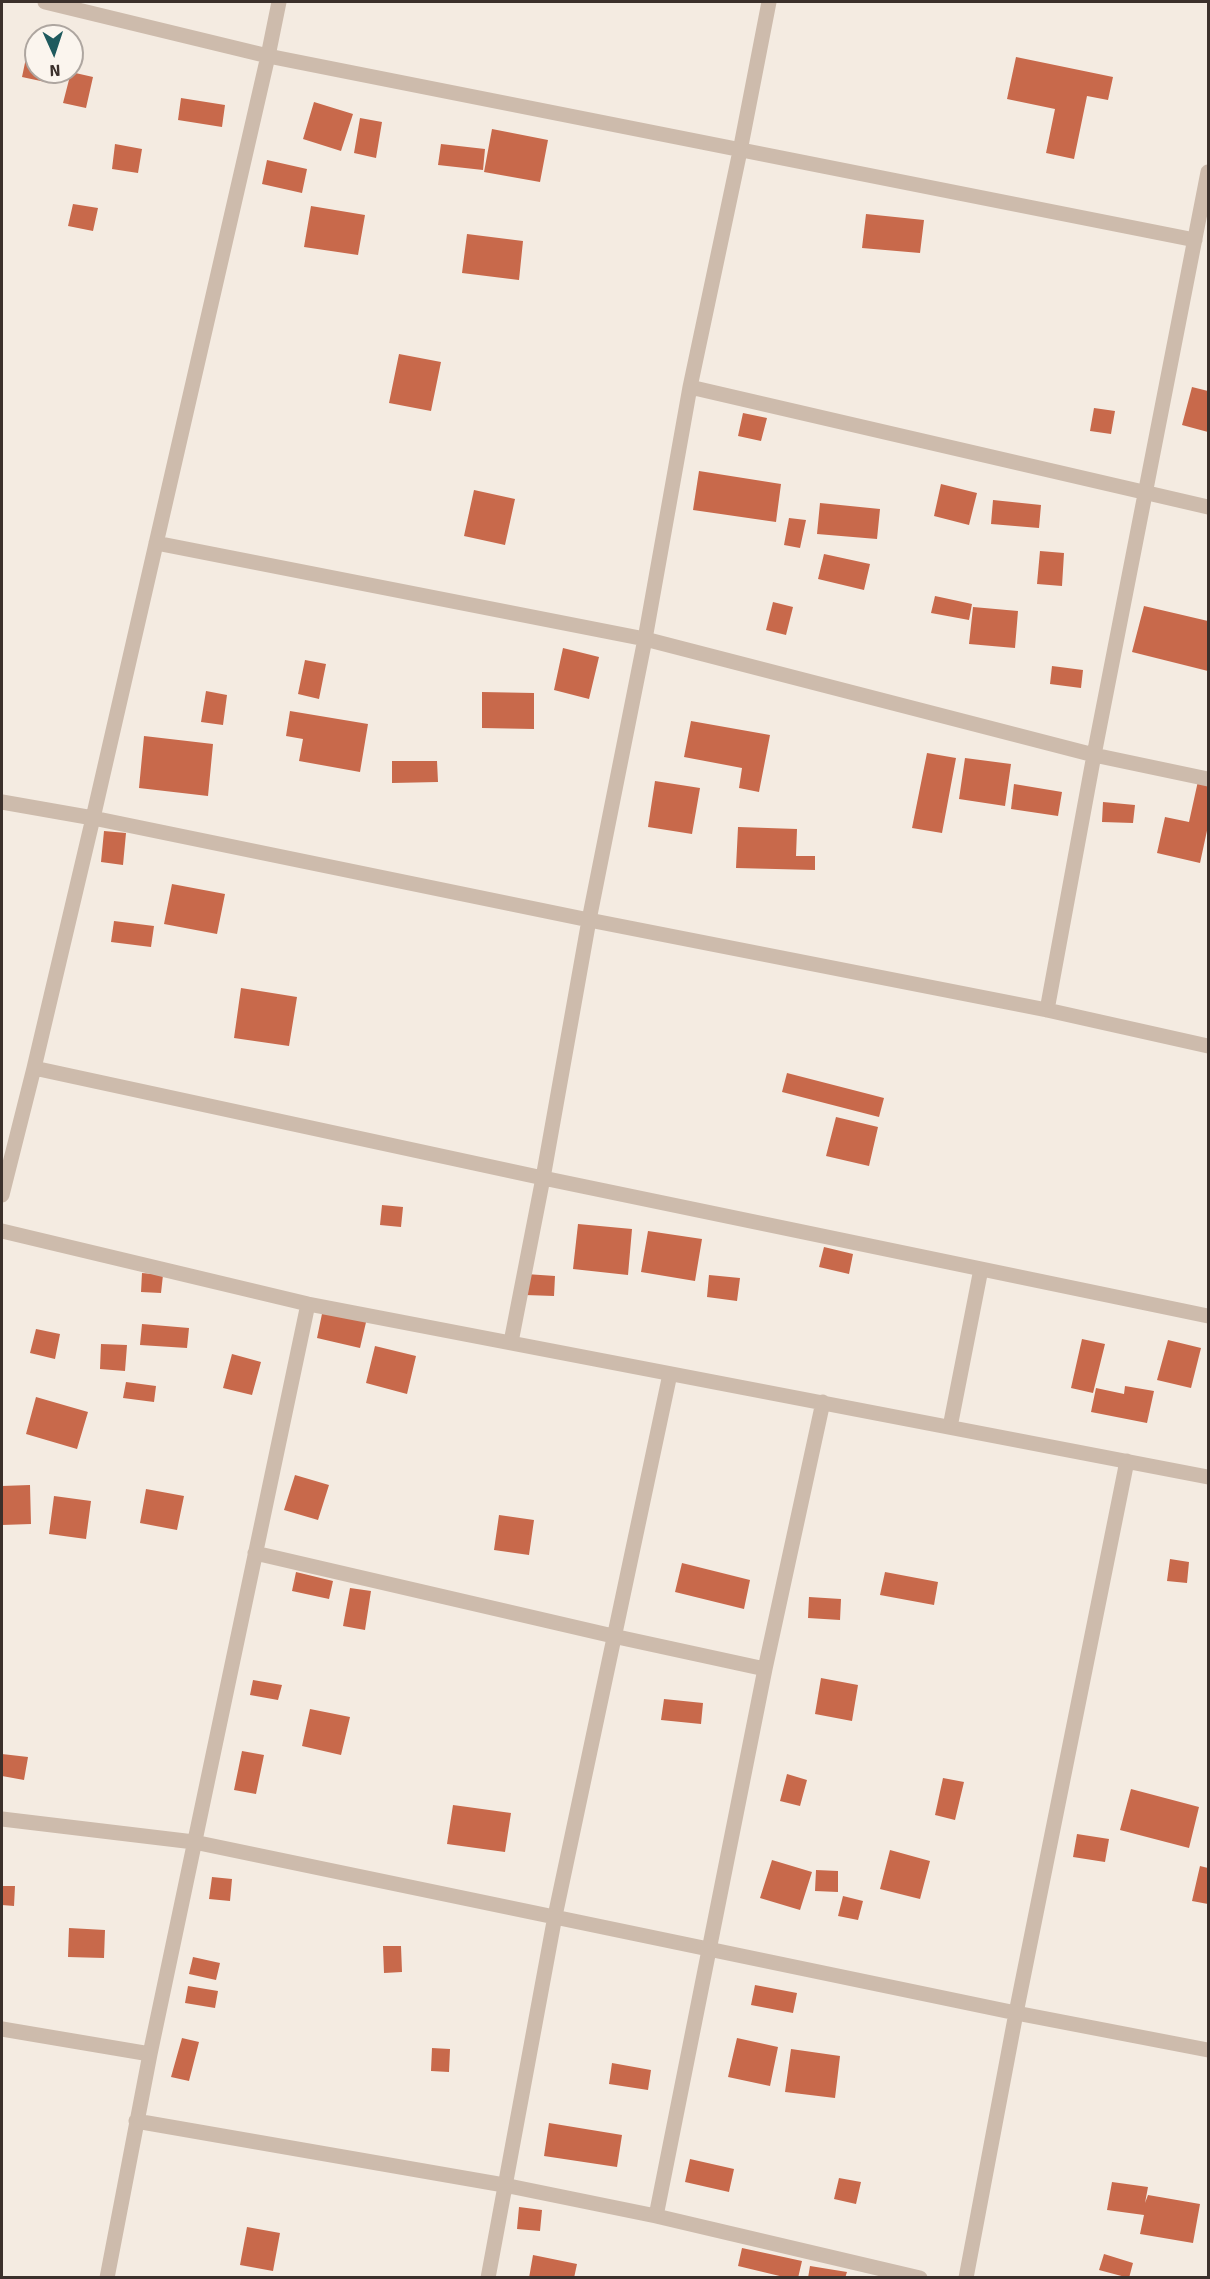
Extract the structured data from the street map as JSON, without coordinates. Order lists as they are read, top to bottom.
{
  "north": "bottom"
}
